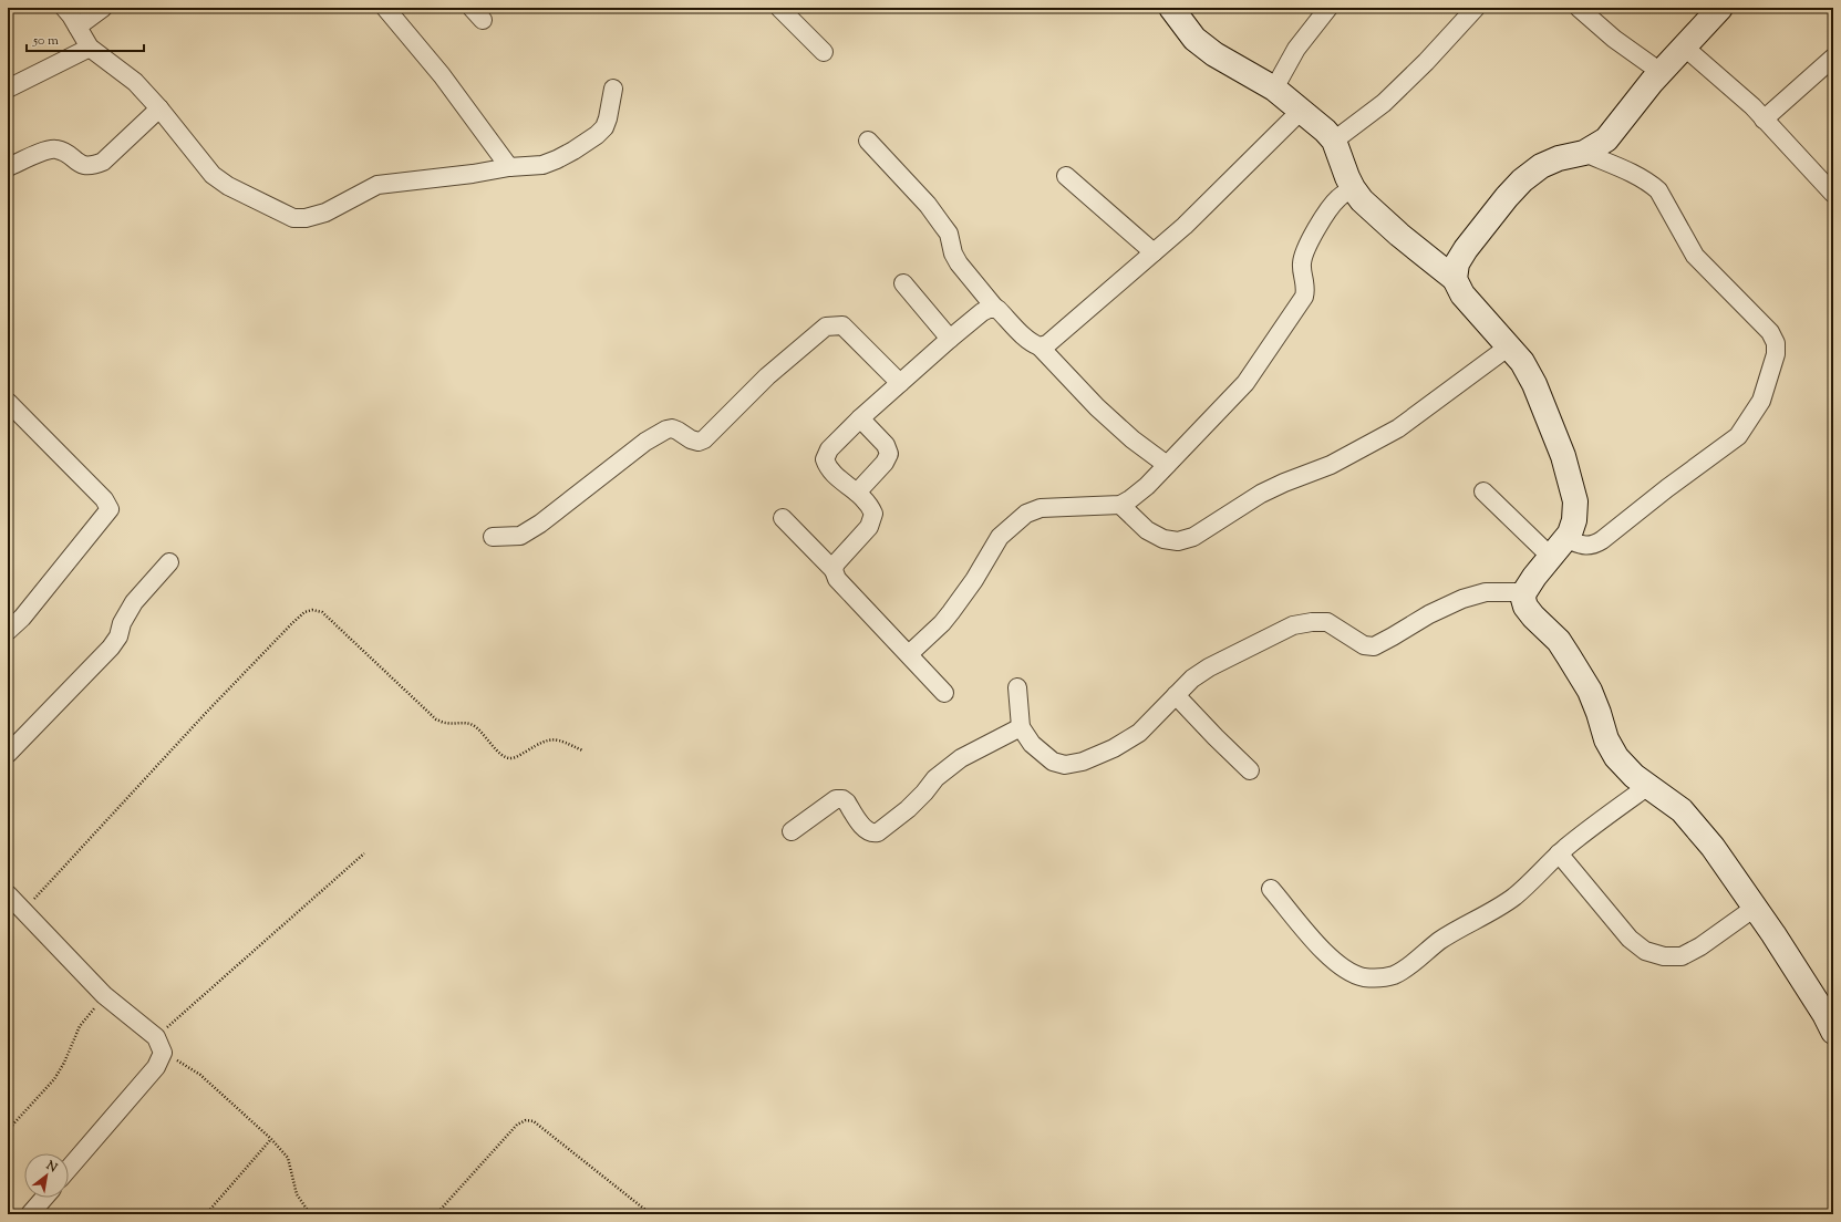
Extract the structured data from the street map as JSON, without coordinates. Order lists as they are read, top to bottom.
{
  "scale_bar": "50 m",
  "north": "top right"
}
